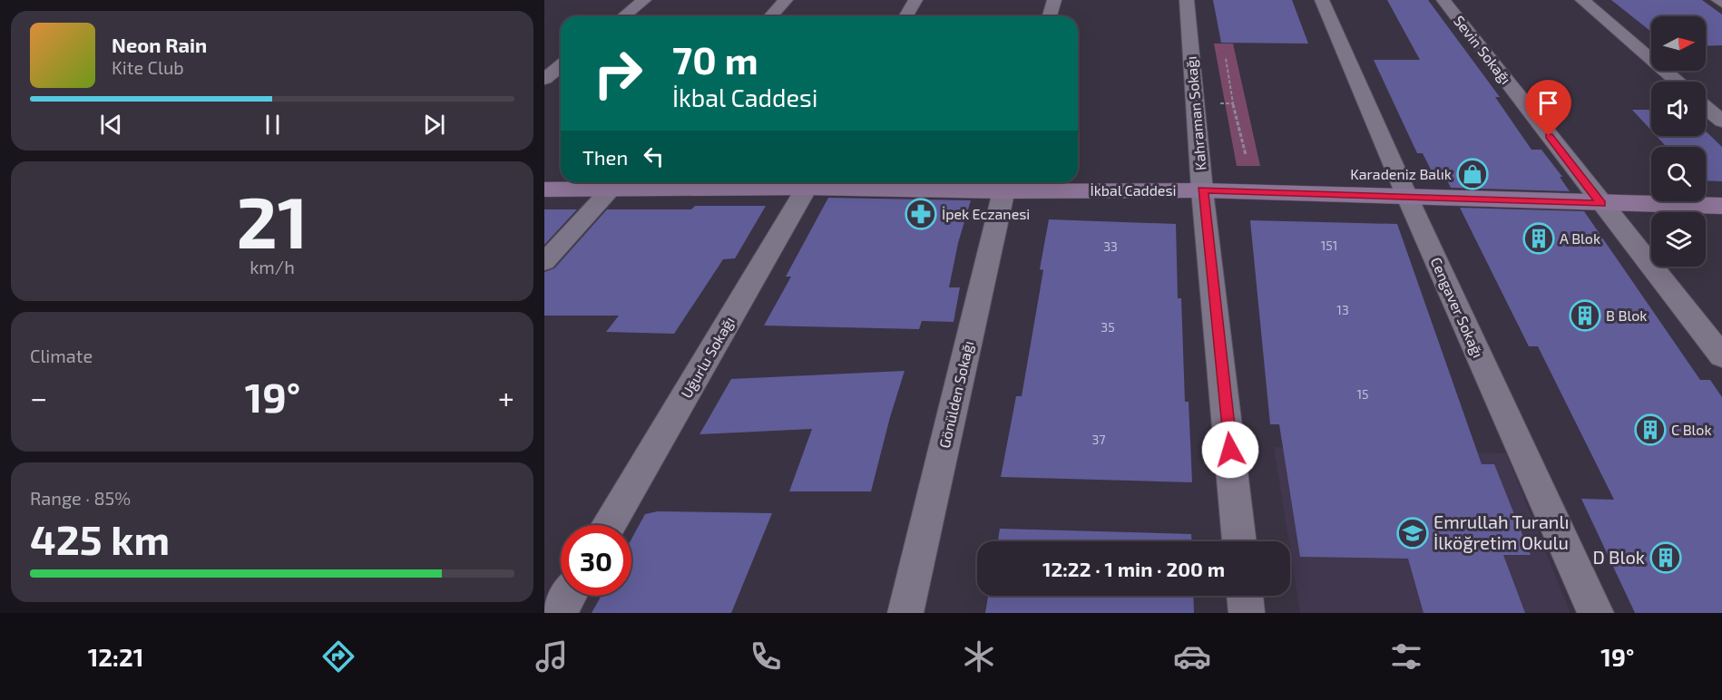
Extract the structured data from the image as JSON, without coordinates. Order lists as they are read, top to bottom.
{
  "streets": {
    "main road": ["İkbal Caddesi"],
    "street": [
      "Sevin Sokağı",
      "Kahraman Sokağı",
      "Cengaver Sokağı",
      "Uğurlu Sokağı",
      "Gönülden Sokağı"
    ]
  },
  "crossings": [
    ["Sevin Sokağı", "İkbal Caddesi"],
    ["Kahraman Sokağı", "İkbal Caddesi"],
    ["İkbal Caddesi", "Cengaver Sokağı"],
    ["İkbal Caddesi", "Uğurlu Sokağı"],
    ["İkbal Caddesi", "Gönülden Sokağı"]
  ],
  "places": {
    "shop": ["Karadeniz Balık"],
    "pharmacy": ["İpek Eczanesi"],
    "building": [
      "A Blok",
      "B Blok",
      "C Blok",
      "D Blok"
    ],
    "school or university": ["Emrullah Turanlı İlköğretim Okulu"]
  },
  "house_numbers": [
    "151",
    "33",
    "13",
    "35",
    "15",
    "37"
  ],
  "north": "right",
  "page": {
    "turn": ["70 m", "İkbal Caddesi"],
    "song": ["Neon Rain", "Kite Club"],
    "then": "Then",
    "tile": [
      ["21", "km/h"],
      "Climate",
      ["Range · 85%", "425 km"]
    ],
    "heat": ["−", "19°", "+"],
    "limit": "30",
    "trip": "12:22 · 1 min · 200 m",
    "tabs": ["12:21", "19°"]
  }
}
